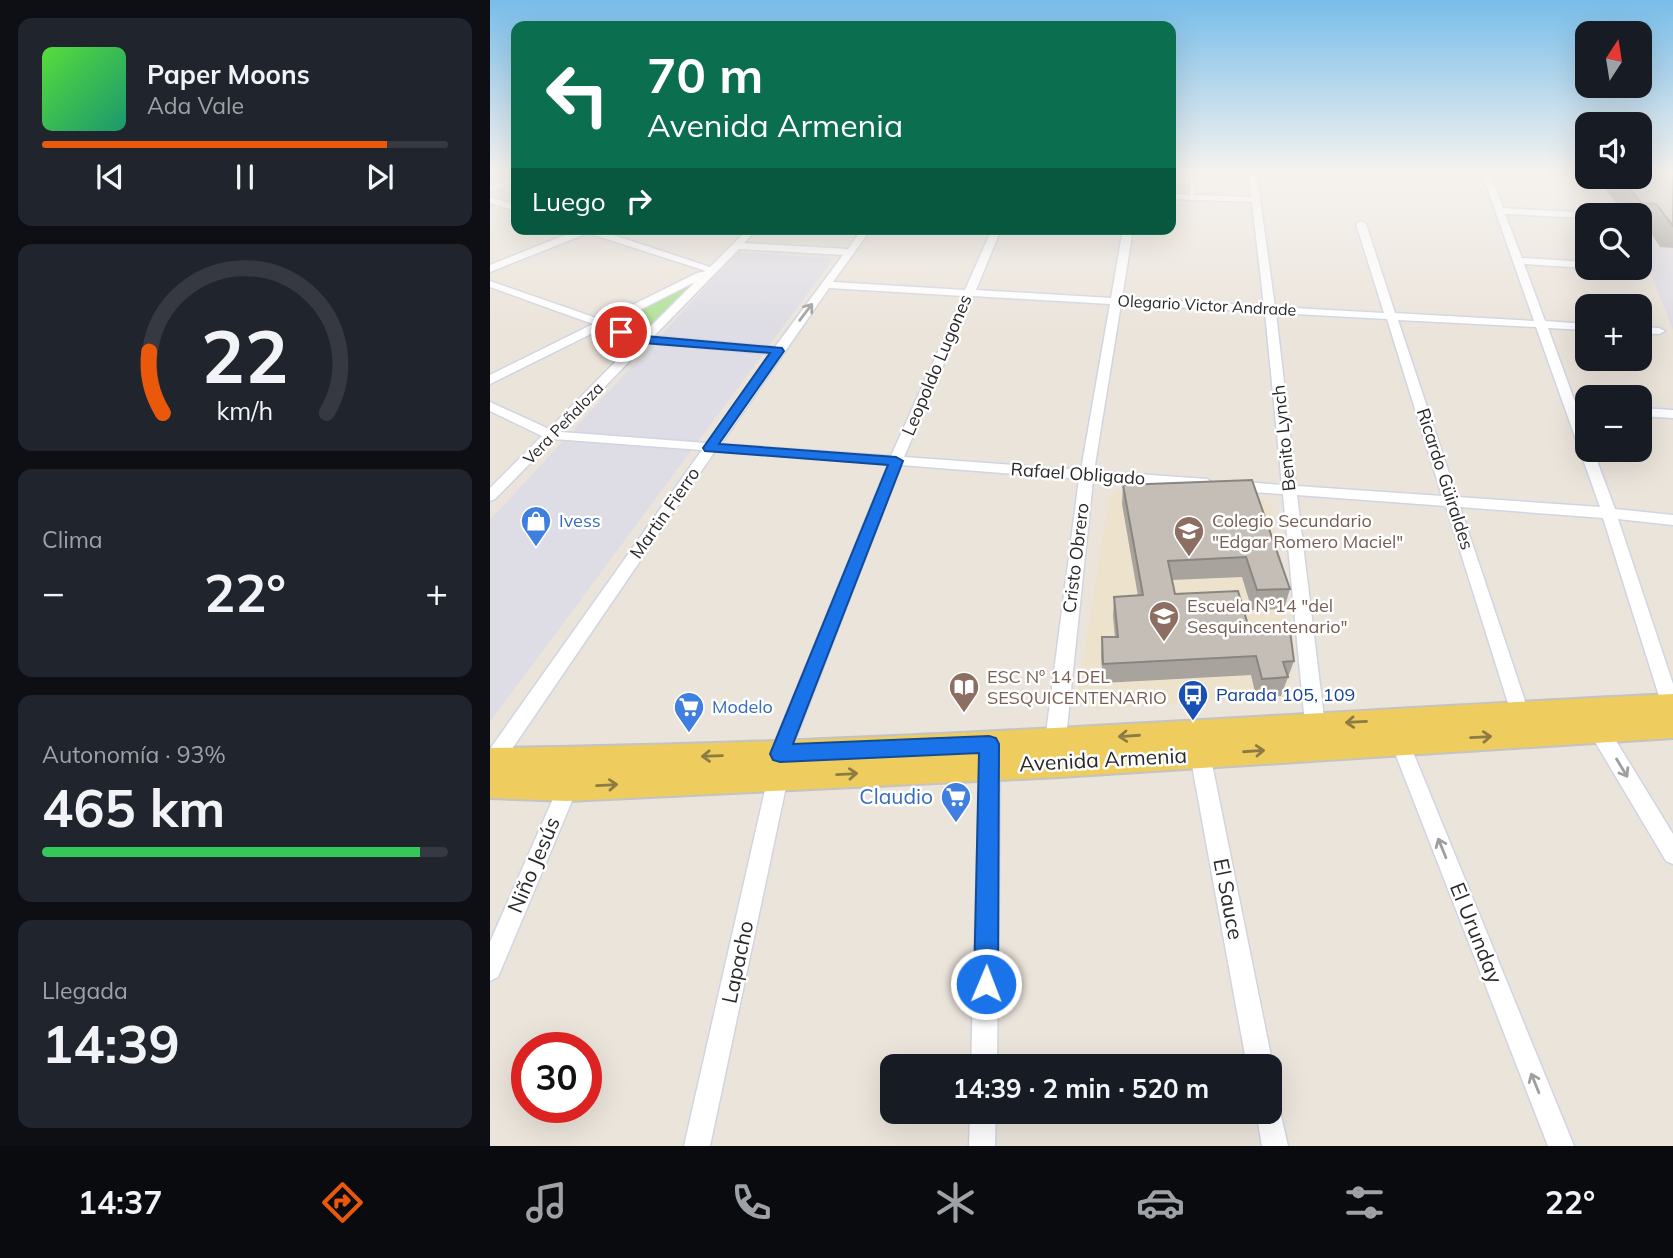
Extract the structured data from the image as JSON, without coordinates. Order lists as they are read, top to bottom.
{
  "streets": {
    "main road": ["Avenida Armenia"],
    "street": [
      "Olegario Victor Andrade",
      "Leopoldo Lugones",
      "Vera Peñaloza",
      "Benito Lynch",
      "Rafael Obligado",
      "Ricardo Güiraldes",
      "Martin Fierro",
      "Cristo Obrero",
      "Niño Jesús",
      "El Sauce",
      "El Urunday",
      "Lapacho"
    ]
  },
  "crossings": [
    ["Olegario Victor Andrade", "Leopoldo Lugones"],
    ["Olegario Victor Andrade", "Benito Lynch"],
    ["Olegario Victor Andrade", "Ricardo Güiraldes"],
    ["Olegario Victor Andrade", "Martin Fierro"],
    ["Olegario Victor Andrade", "Cristo Obrero"],
    ["Leopoldo Lugones", "Rafael Obligado"],
    ["Leopoldo Lugones", "Avenida Armenia"],
    ["Leopoldo Lugones", "Lapacho"],
    ["Vera Peñaloza", "Rafael Obligado"],
    ["Benito Lynch", "Rafael Obligado"],
    ["Benito Lynch", "Avenida Armenia"],
    ["Rafael Obligado", "Ricardo Güiraldes"],
    ["Rafael Obligado", "Martin Fierro"],
    ["Rafael Obligado", "Cristo Obrero"],
    ["Ricardo Güiraldes", "Avenida Armenia"],
    ["Martin Fierro", "Avenida Armenia"],
    ["Cristo Obrero", "Avenida Armenia"],
    ["Avenida Armenia", "Niño Jesús"],
    ["Avenida Armenia", "El Sauce"],
    ["Avenida Armenia", "El Urunday"],
    ["Avenida Armenia", "Lapacho"]
  ],
  "one_way": ["El Urunday"],
  "places": {
    "shop": ["Ivess"],
    "school or university": ["Colegio Secundario \"Edgar Romero Maciel\"", "Escuela Nº14 \"del Sesquincentenario\""],
    "library": ["ESC Nº 14 DEL SESQUICENTENARIO"],
    "bus stop": ["Parada 105, 109"],
    "supermarket": ["Modelo", "Claudio"]
  },
  "north": "top",
  "page": {
    "map_buttons": ["+", "−"],
    "turn": ["70 m", "Avenida Armenia"],
    "song": ["Paper Moons", "Ada Vale"],
    "then": "Luego",
    "tile": [
      "Clima",
      ["Autonomía · 93%", "465 km"],
      ["Llegada", "14:39"]
    ],
    "heat": ["−", "22°", "+"],
    "limit": "30",
    "trip": "14:39 · 2 min · 520 m",
    "tabs": ["14:37", "22°"],
    "gauge": ["22", "km/h"]
  }
}
